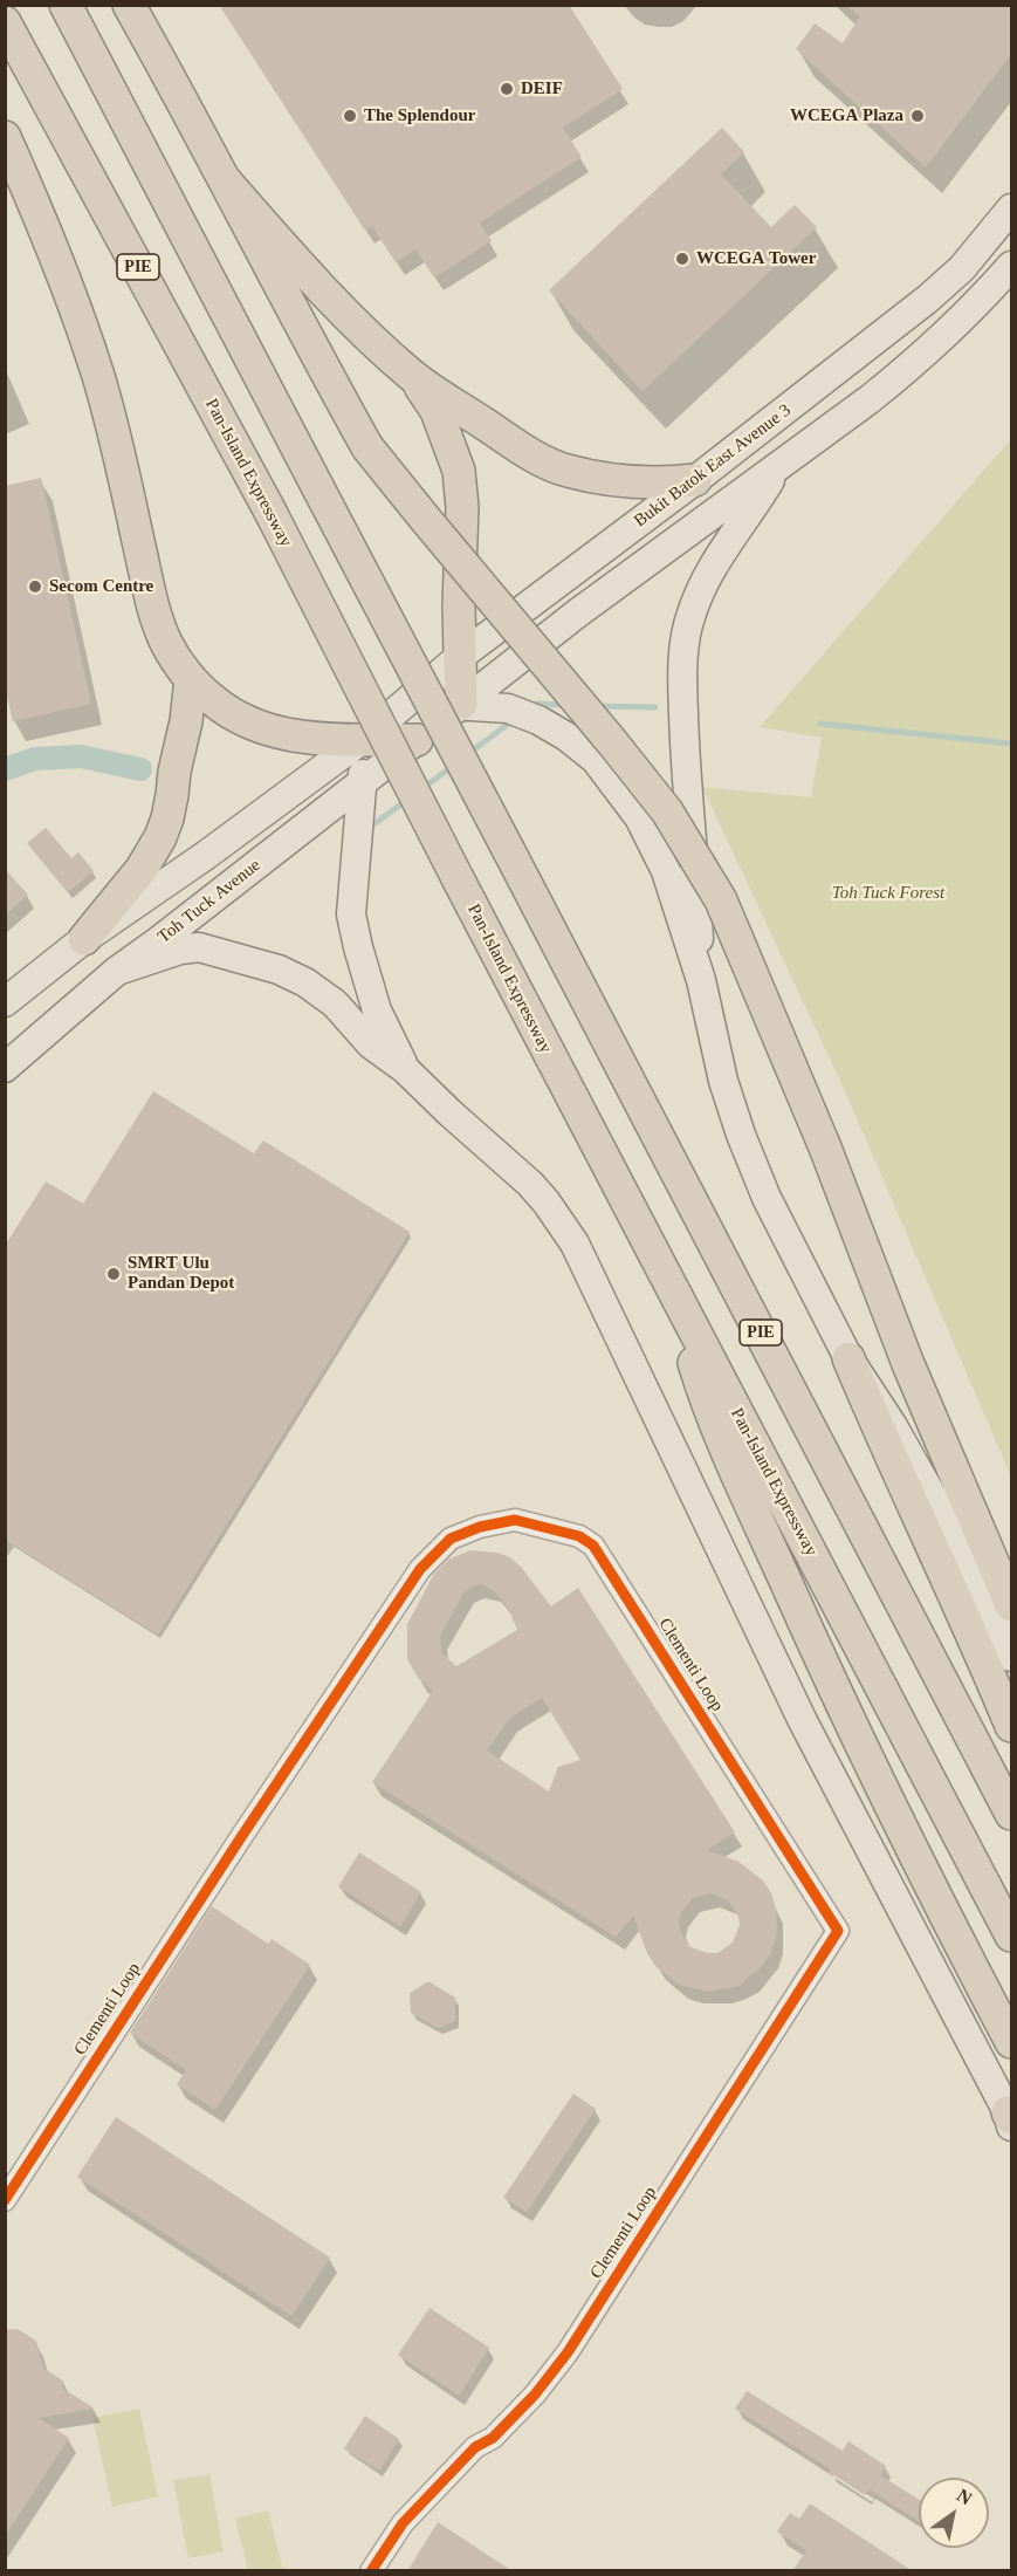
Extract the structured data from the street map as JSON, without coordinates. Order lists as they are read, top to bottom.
{
  "streets": {
    "highway": ["PIE", "Pan-Island Expressway"],
    "main road": ["Bukit Batok East Avenue 3", "Toh Tuck Avenue"],
    "street": ["Clementi Loop"]
  },
  "parks": ["Toh Tuck Forest"],
  "places": [
    "DEIF",
    "The Splendour",
    "WCEGA Plaza",
    "WCEGA Tower",
    "Secom Centre",
    "SMRT Ulu Pandan Depot"
  ],
  "north": "top right"
}
